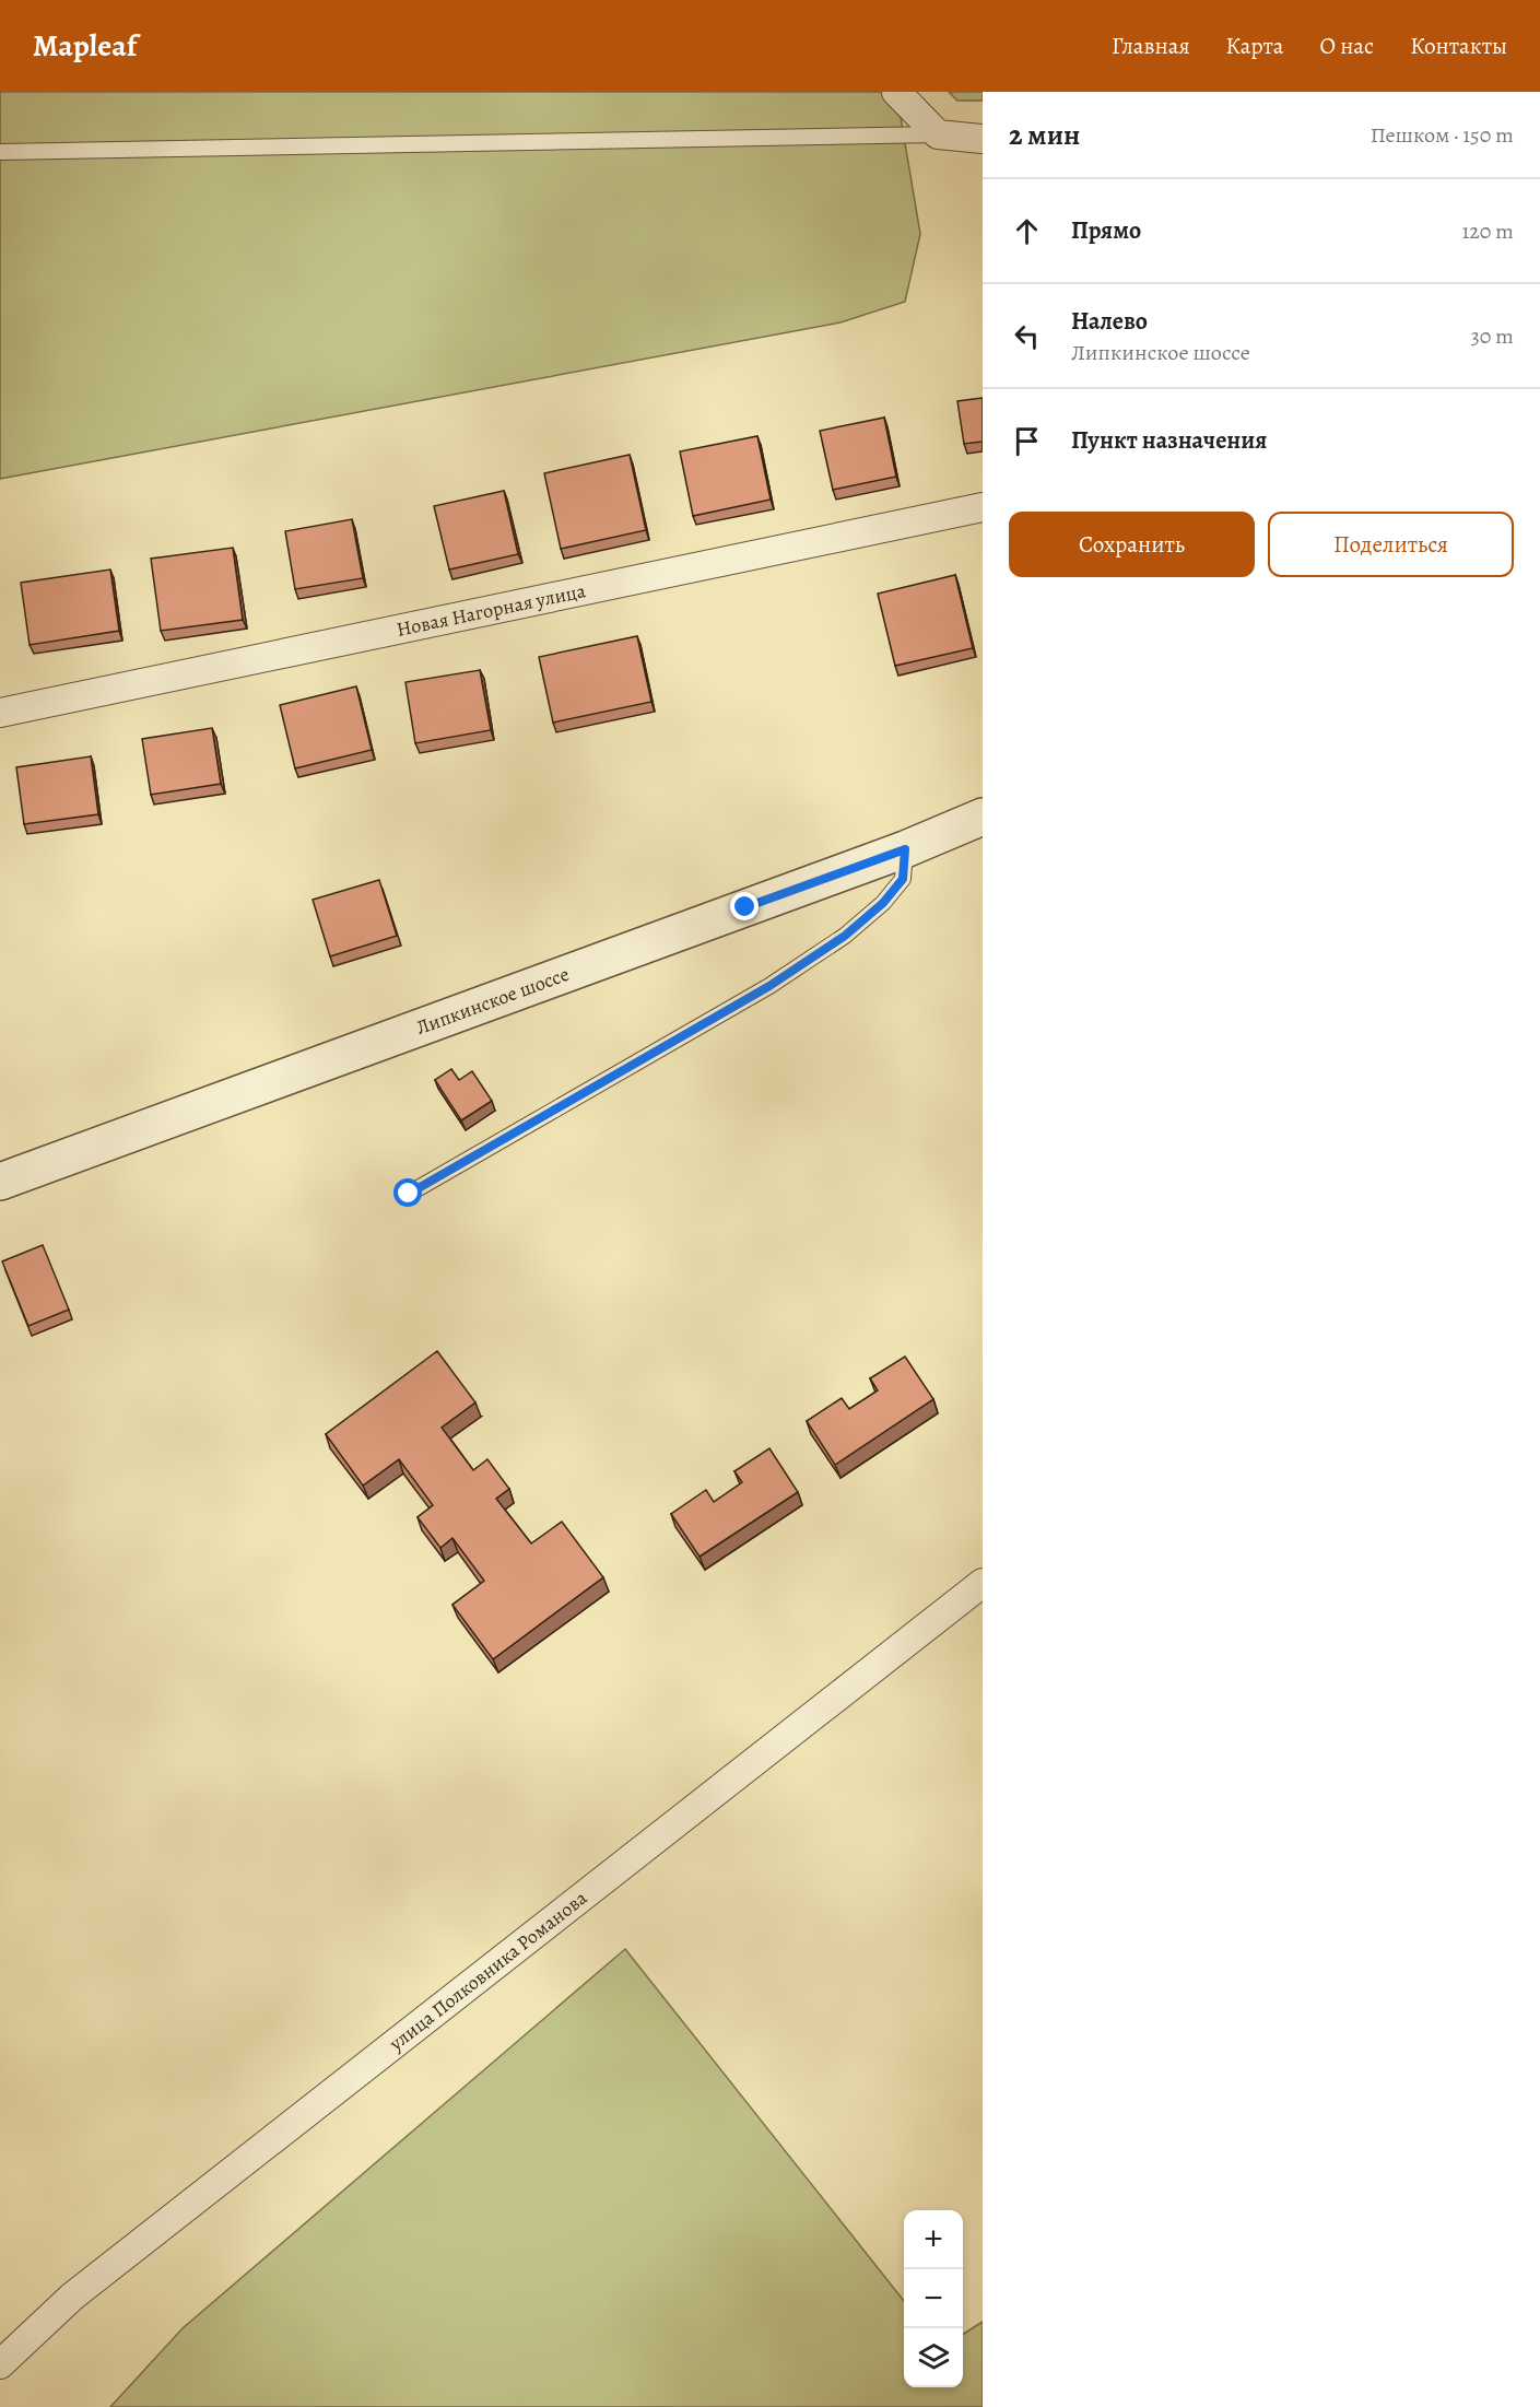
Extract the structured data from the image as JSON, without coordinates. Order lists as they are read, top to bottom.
{
  "streets": {
    "street": ["Новая Нагорная улица", "Липкинское шоссе", "улица Полковника Романова"]
  },
  "page": {
    "header": "Mapleaf",
    "nav": [
      "Главная",
      "Карта",
      "О нас",
      "Контакты"
    ],
    "heading": ["2 мин", "Пешком · 150 m"],
    "list": [
      ["Прямо", "120 m"],
      ["Налево", "Липкинское шоссе", "30 m"],
      "Пункт назначения"
    ],
    "buttons": ["Сохранить", "Поделиться"],
    "map_buttons": ["+", "−"]
  }
}
